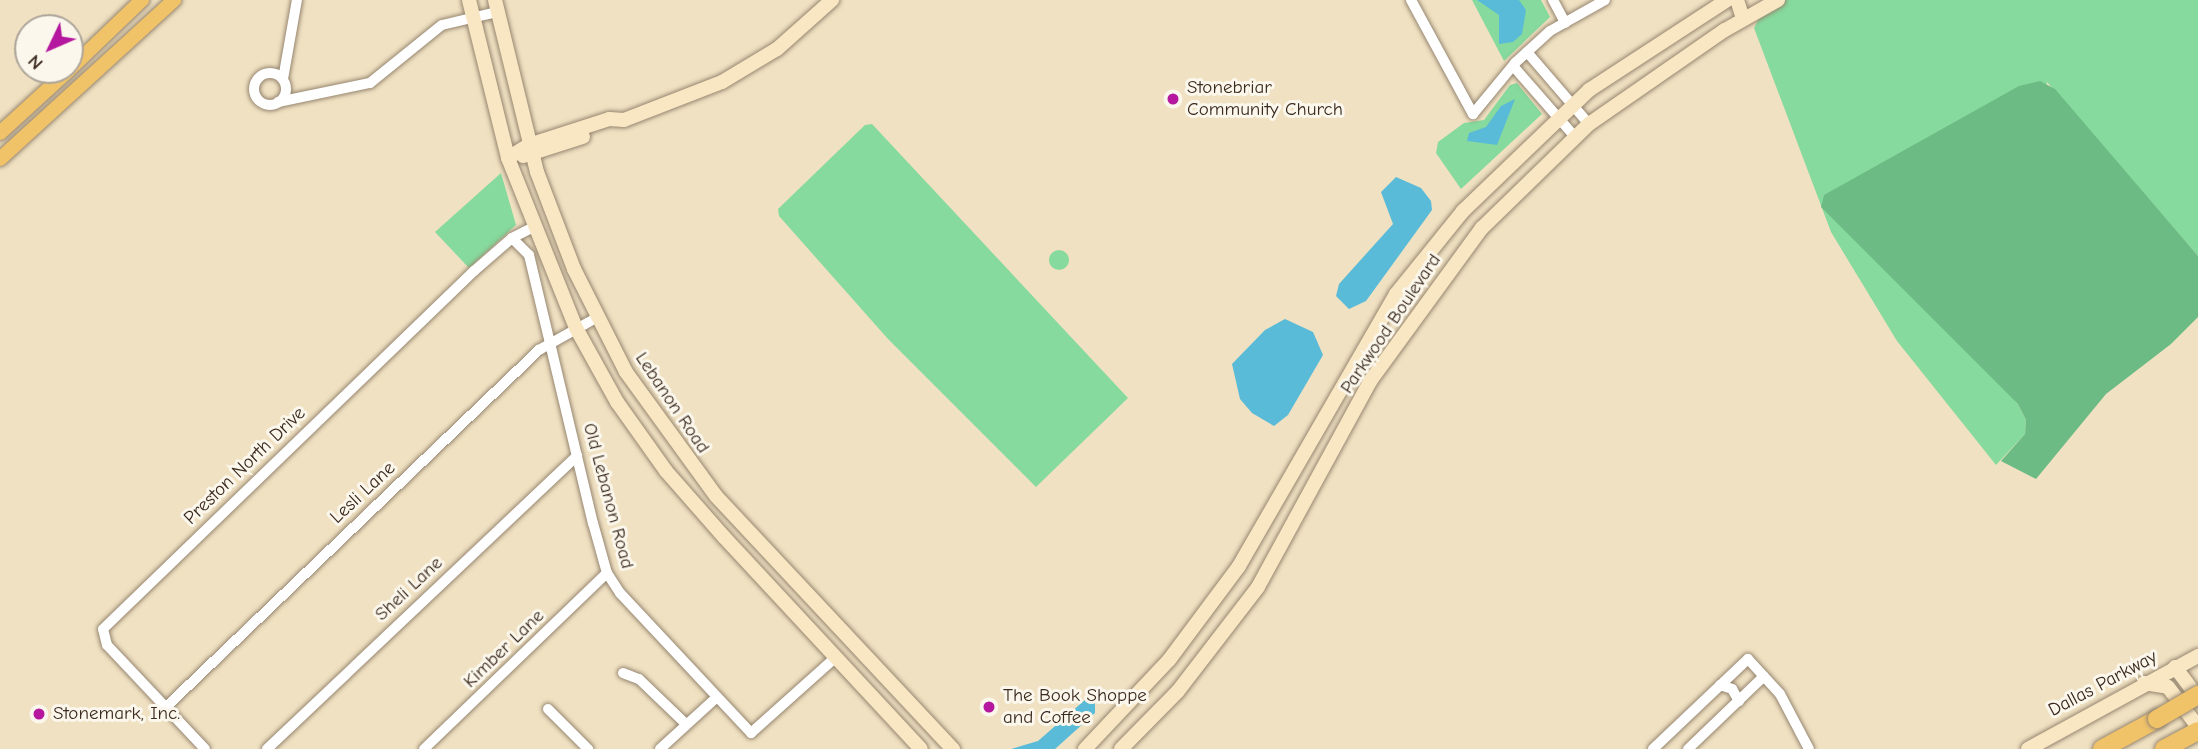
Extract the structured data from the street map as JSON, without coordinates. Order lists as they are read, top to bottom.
{
  "streets": {
    "main road": ["Parkwood Boulevard", "Lebanon Road", "Dallas Parkway"],
    "street": [
      "Preston North Drive",
      "Lesli Lane",
      "Old Lebanon Road",
      "Sheli Lane",
      "Kimber Lane"
    ]
  },
  "crossings": [
    ["Lebanon Road", "Lesli Lane"],
    ["Preston North Drive", "Lesli Lane"],
    ["Preston North Drive", "Old Lebanon Road"],
    ["Lesli Lane", "Old Lebanon Road"],
    ["Old Lebanon Road", "Sheli Lane"],
    ["Old Lebanon Road", "Kimber Lane"]
  ],
  "places": ["Stonebriar Community Church", "The Book Shoppe and Coffee", "Stonemark, Inc."],
  "north": "bottom left"
}
